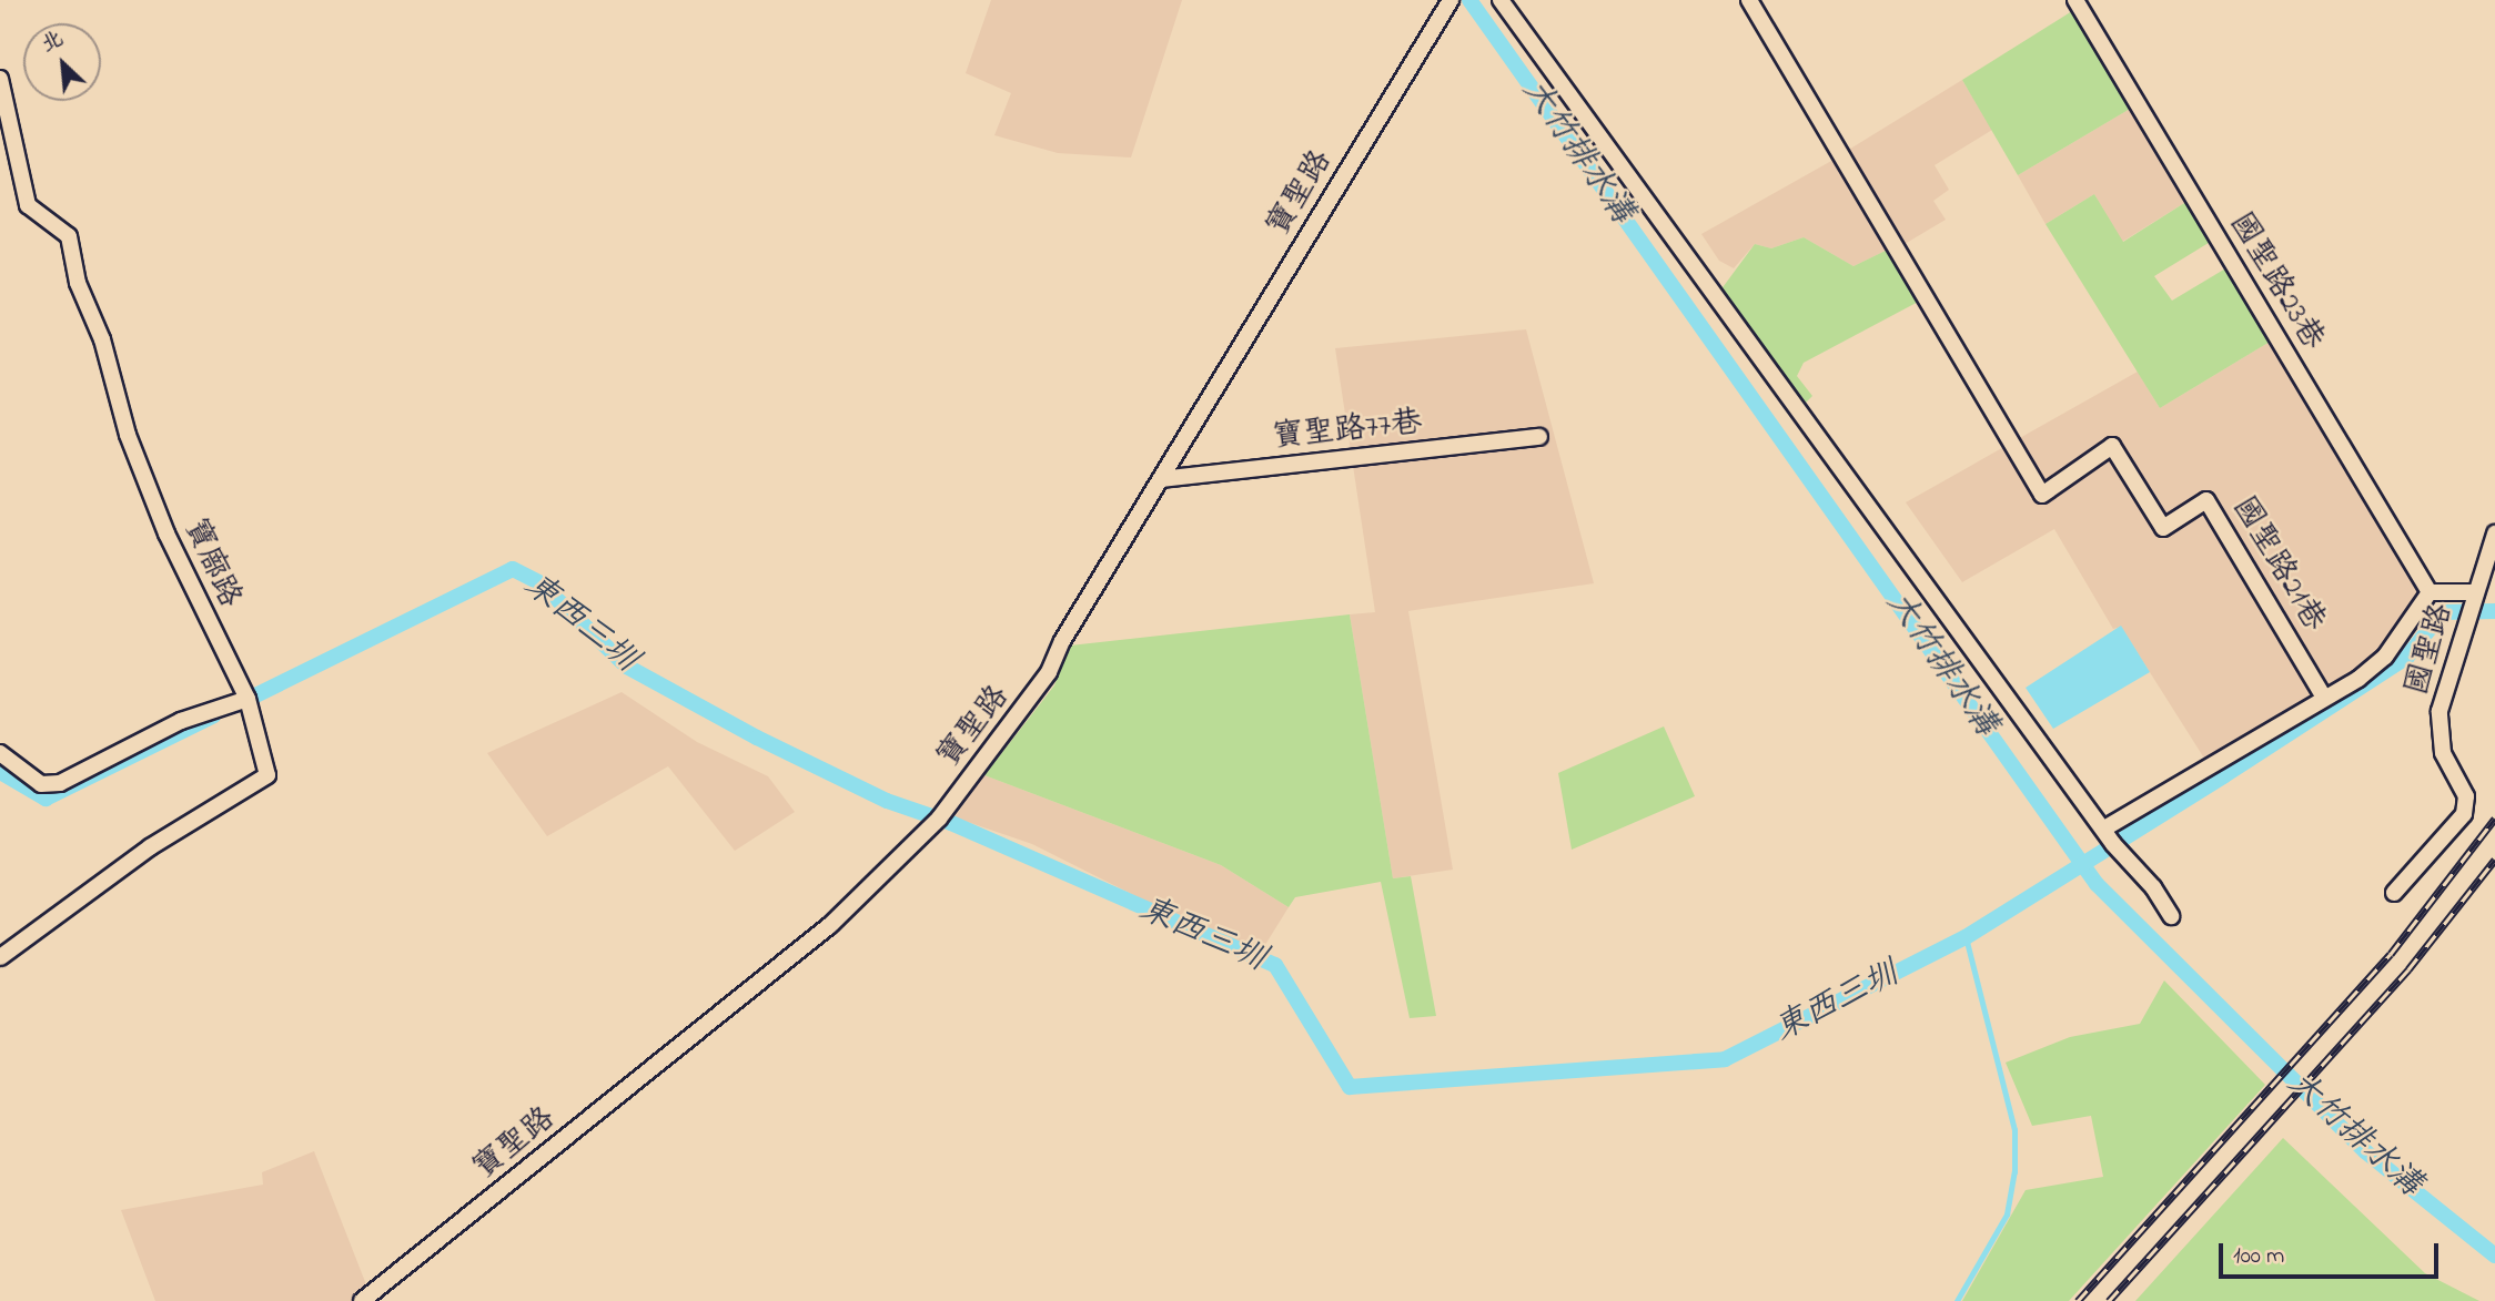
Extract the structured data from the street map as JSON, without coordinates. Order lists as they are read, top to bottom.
{
  "streets": {
    "street": [
      "寶聖路",
      "國聖路23巷",
      "寶聖路77巷",
      "寶廍路",
      "國聖路21巷",
      "國聖路"
    ]
  },
  "crossings": [
    ["寶聖路", "寶聖路77巷"]
  ],
  "water": ["大竹排水溝", "東西三圳"],
  "scale_bar": "100 m",
  "north": "top left"
}
